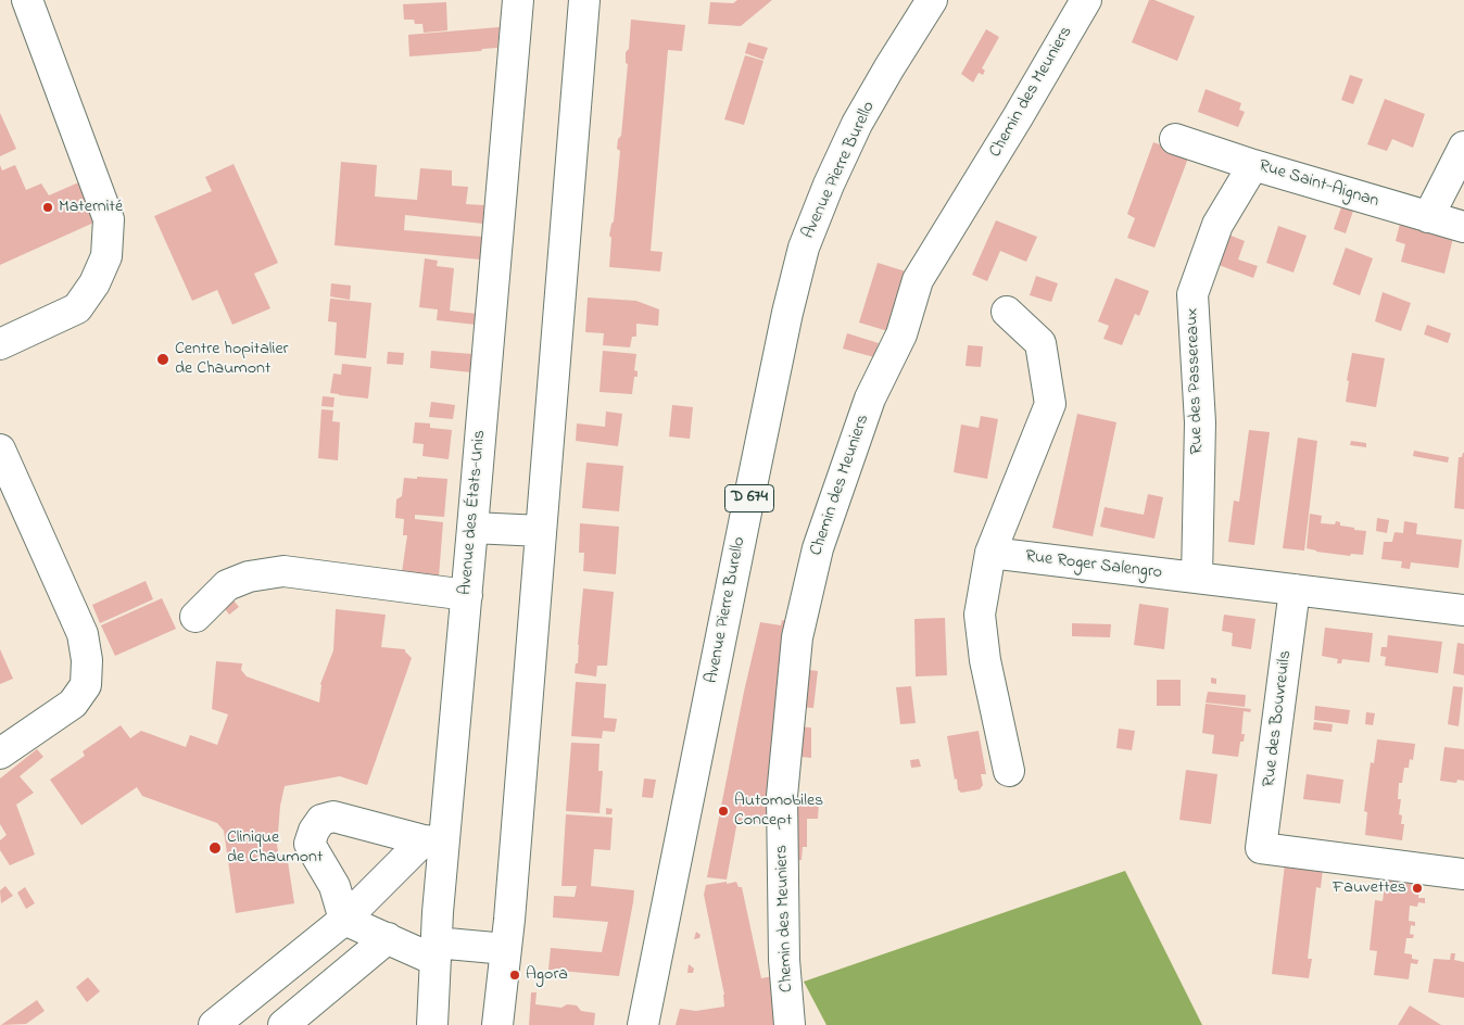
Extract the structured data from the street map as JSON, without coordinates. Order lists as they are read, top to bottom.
{
  "streets": {
    "street": [
      "Chemin des Meuniers",
      "Avenue Pierre Burello",
      "Rue Saint-Aignan",
      "Rue des Passereaux",
      "D 674",
      "Avenue des États-Unis",
      "Rue Roger Salengro",
      "Rue des Bouvreuils"
    ]
  },
  "crossings": [
    ["Rue Saint-Aignan", "Rue des Passereaux"],
    ["Rue des Passereaux", "Rue Roger Salengro"],
    ["Rue Roger Salengro", "Rue des Bouvreuils"]
  ],
  "places": [
    "Maternité",
    "Centre hopitalier de Chaumont",
    "Automobiles Concept",
    "Clinique de Chaumont",
    "Fauvettes",
    "Agora"
  ]
}
